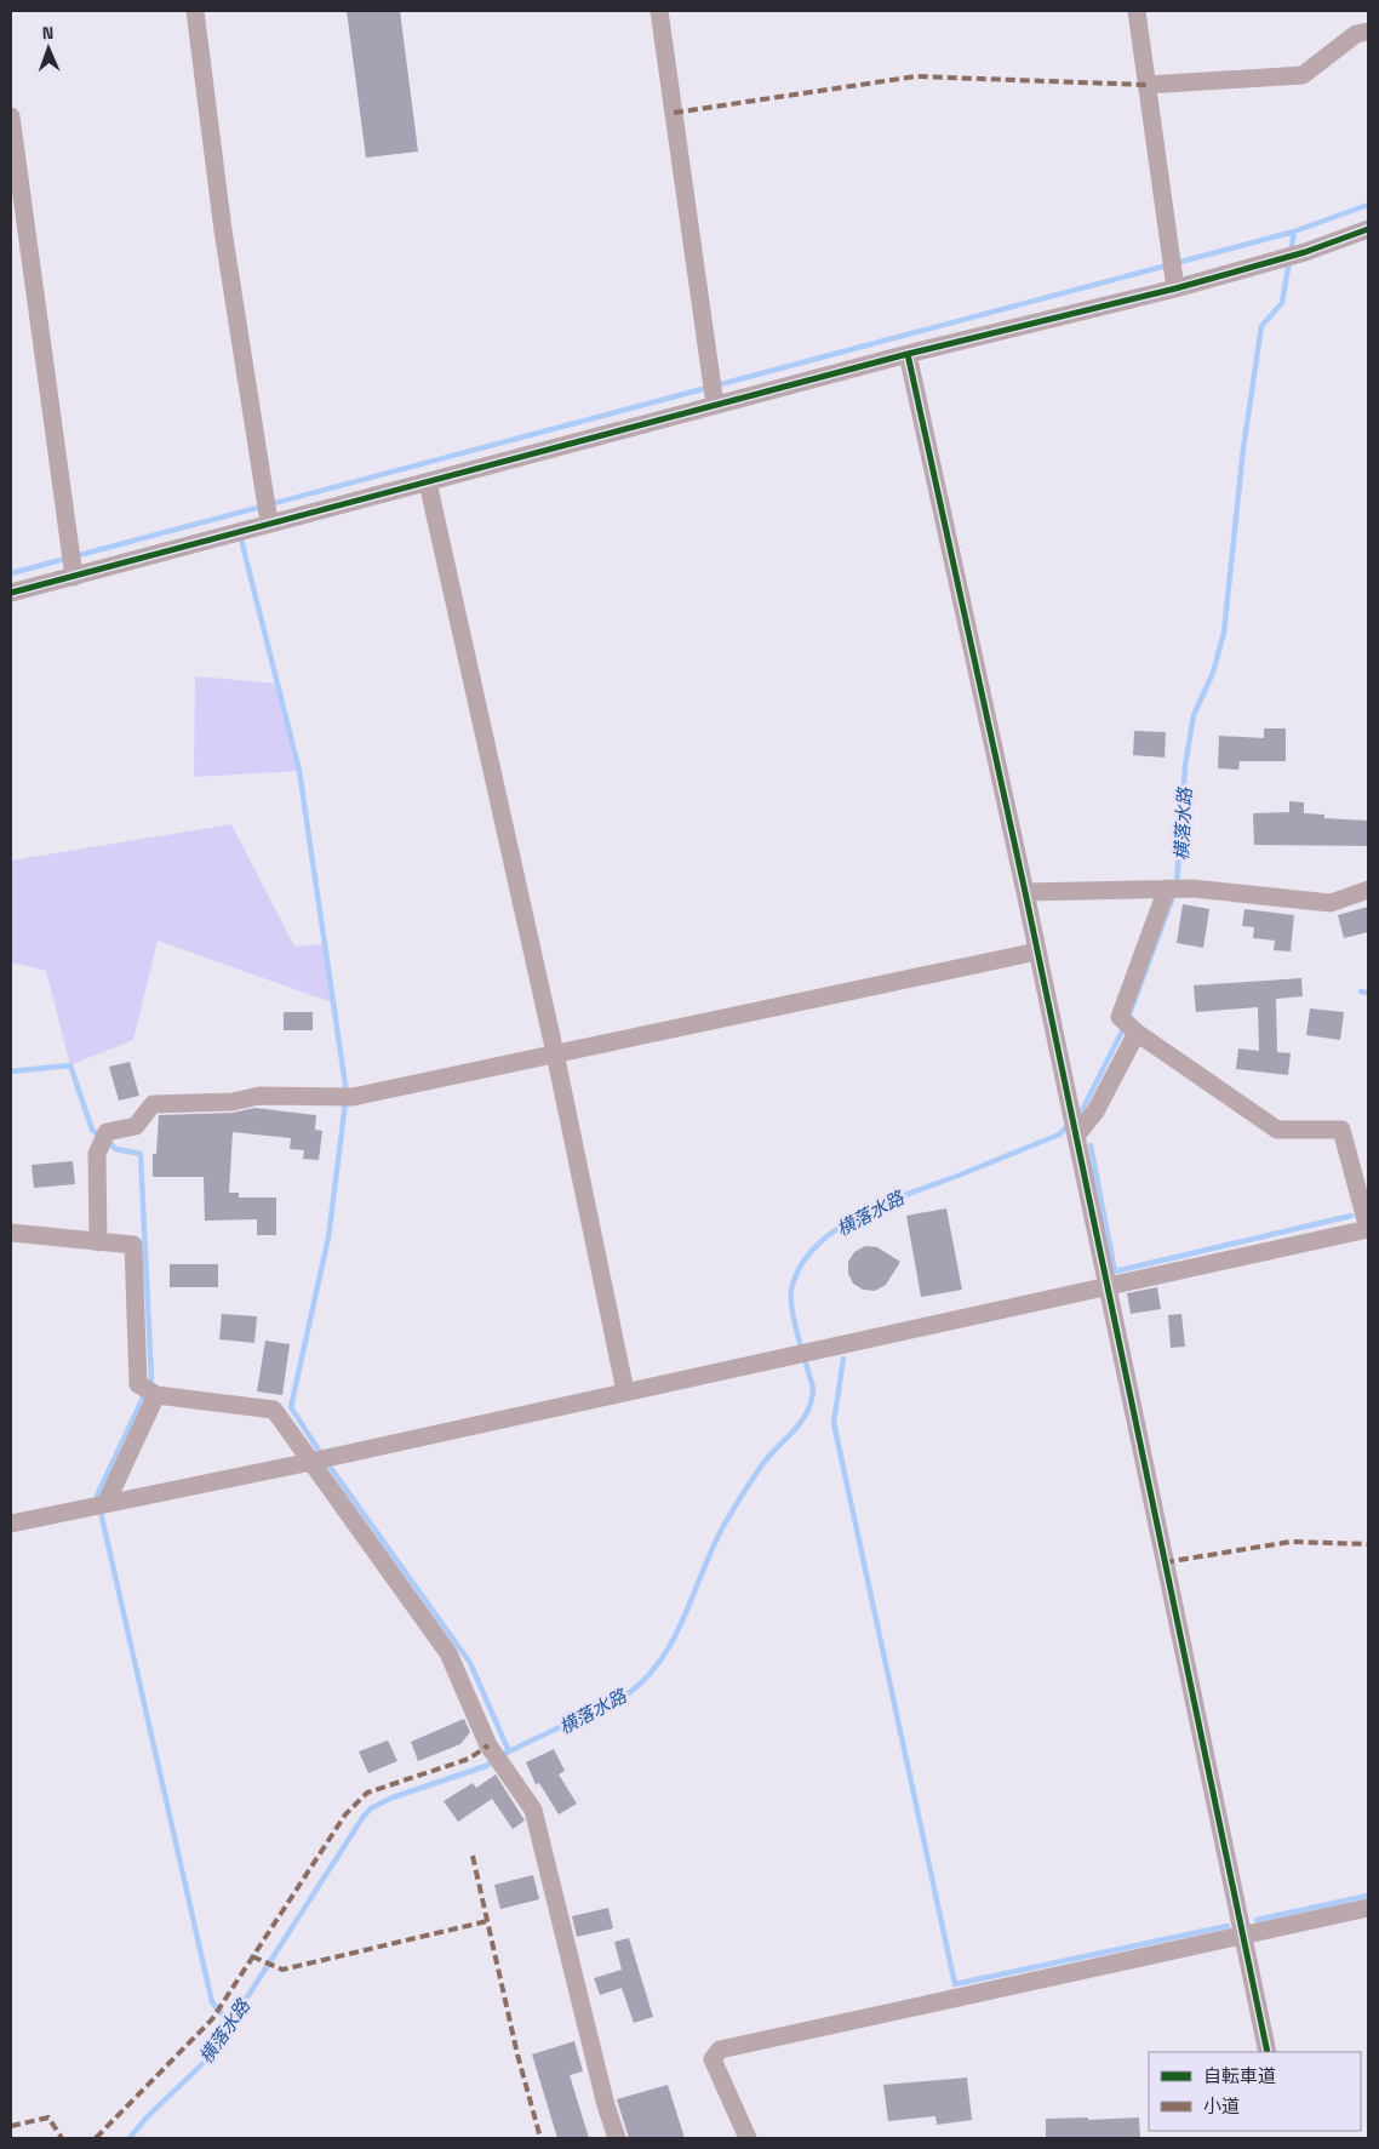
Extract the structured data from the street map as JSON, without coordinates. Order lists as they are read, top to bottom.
{
  "water": ["横落水路"],
  "legend": ["自転車道", "小道"],
  "north": "top"
}
